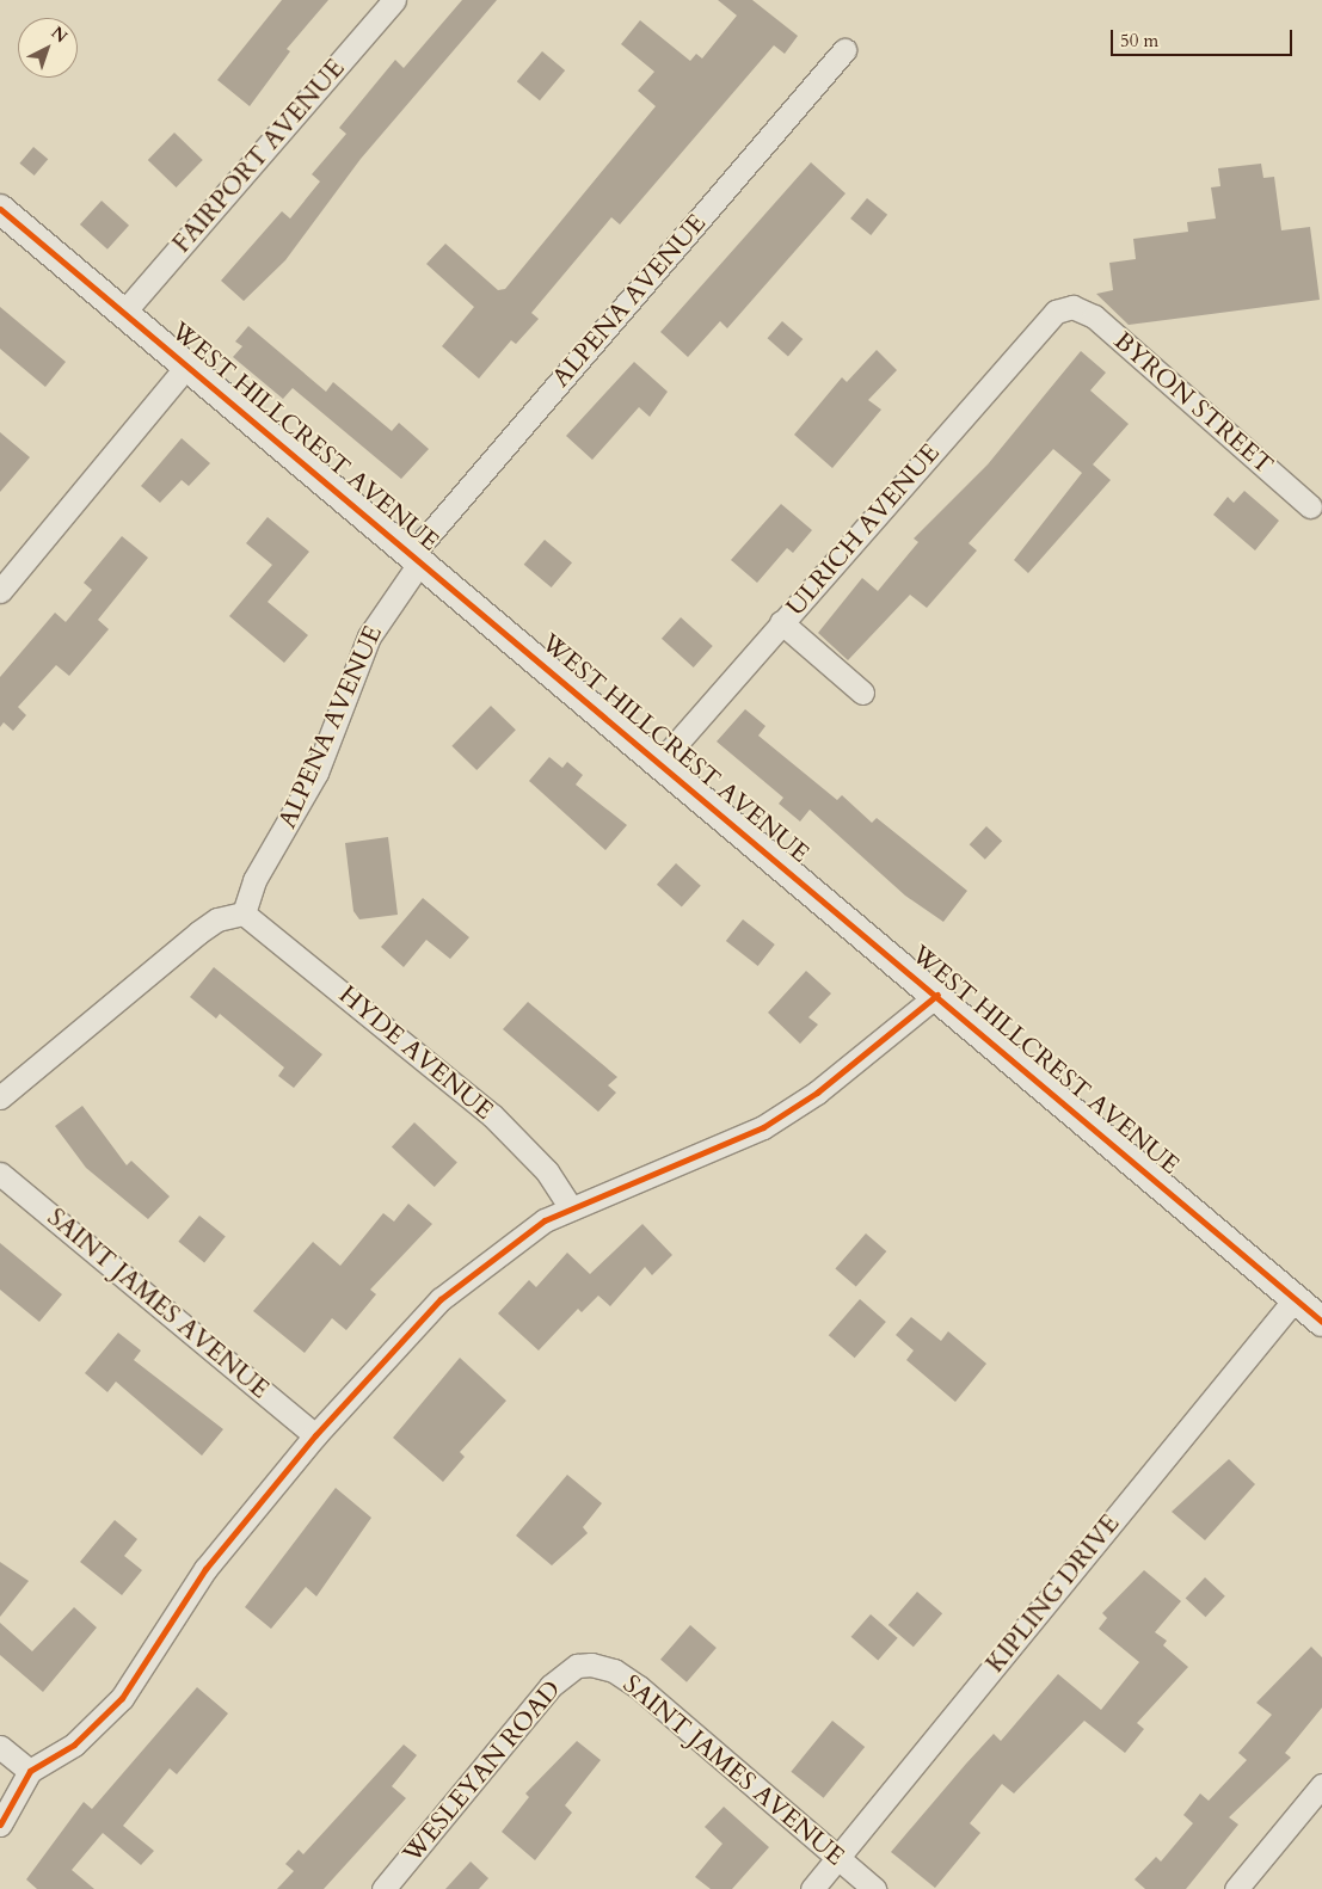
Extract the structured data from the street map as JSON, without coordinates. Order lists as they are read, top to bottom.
{
  "streets": {
    "street": [
      "FAIRPORT AVENUE",
      "ALPENA AVENUE",
      "BYRON STREET",
      "WEST HILLCREST AVENUE",
      "ULRICH AVENUE",
      "HYDE AVENUE",
      "SAINT JAMES AVENUE",
      "KIPLING DRIVE",
      "WESLEYAN ROAD"
    ]
  },
  "crossings": [
    ["FAIRPORT AVENUE", "WEST HILLCREST AVENUE"],
    ["ALPENA AVENUE", "WEST HILLCREST AVENUE"],
    ["ALPENA AVENUE", "HYDE AVENUE"],
    ["BYRON STREET", "ULRICH AVENUE"],
    ["WEST HILLCREST AVENUE", "ULRICH AVENUE"],
    ["WEST HILLCREST AVENUE", "KIPLING DRIVE"],
    ["SAINT JAMES AVENUE", "KIPLING DRIVE"],
    ["SAINT JAMES AVENUE", "WESLEYAN ROAD"]
  ],
  "scale_bar": "50 m",
  "north": "top right"
}
